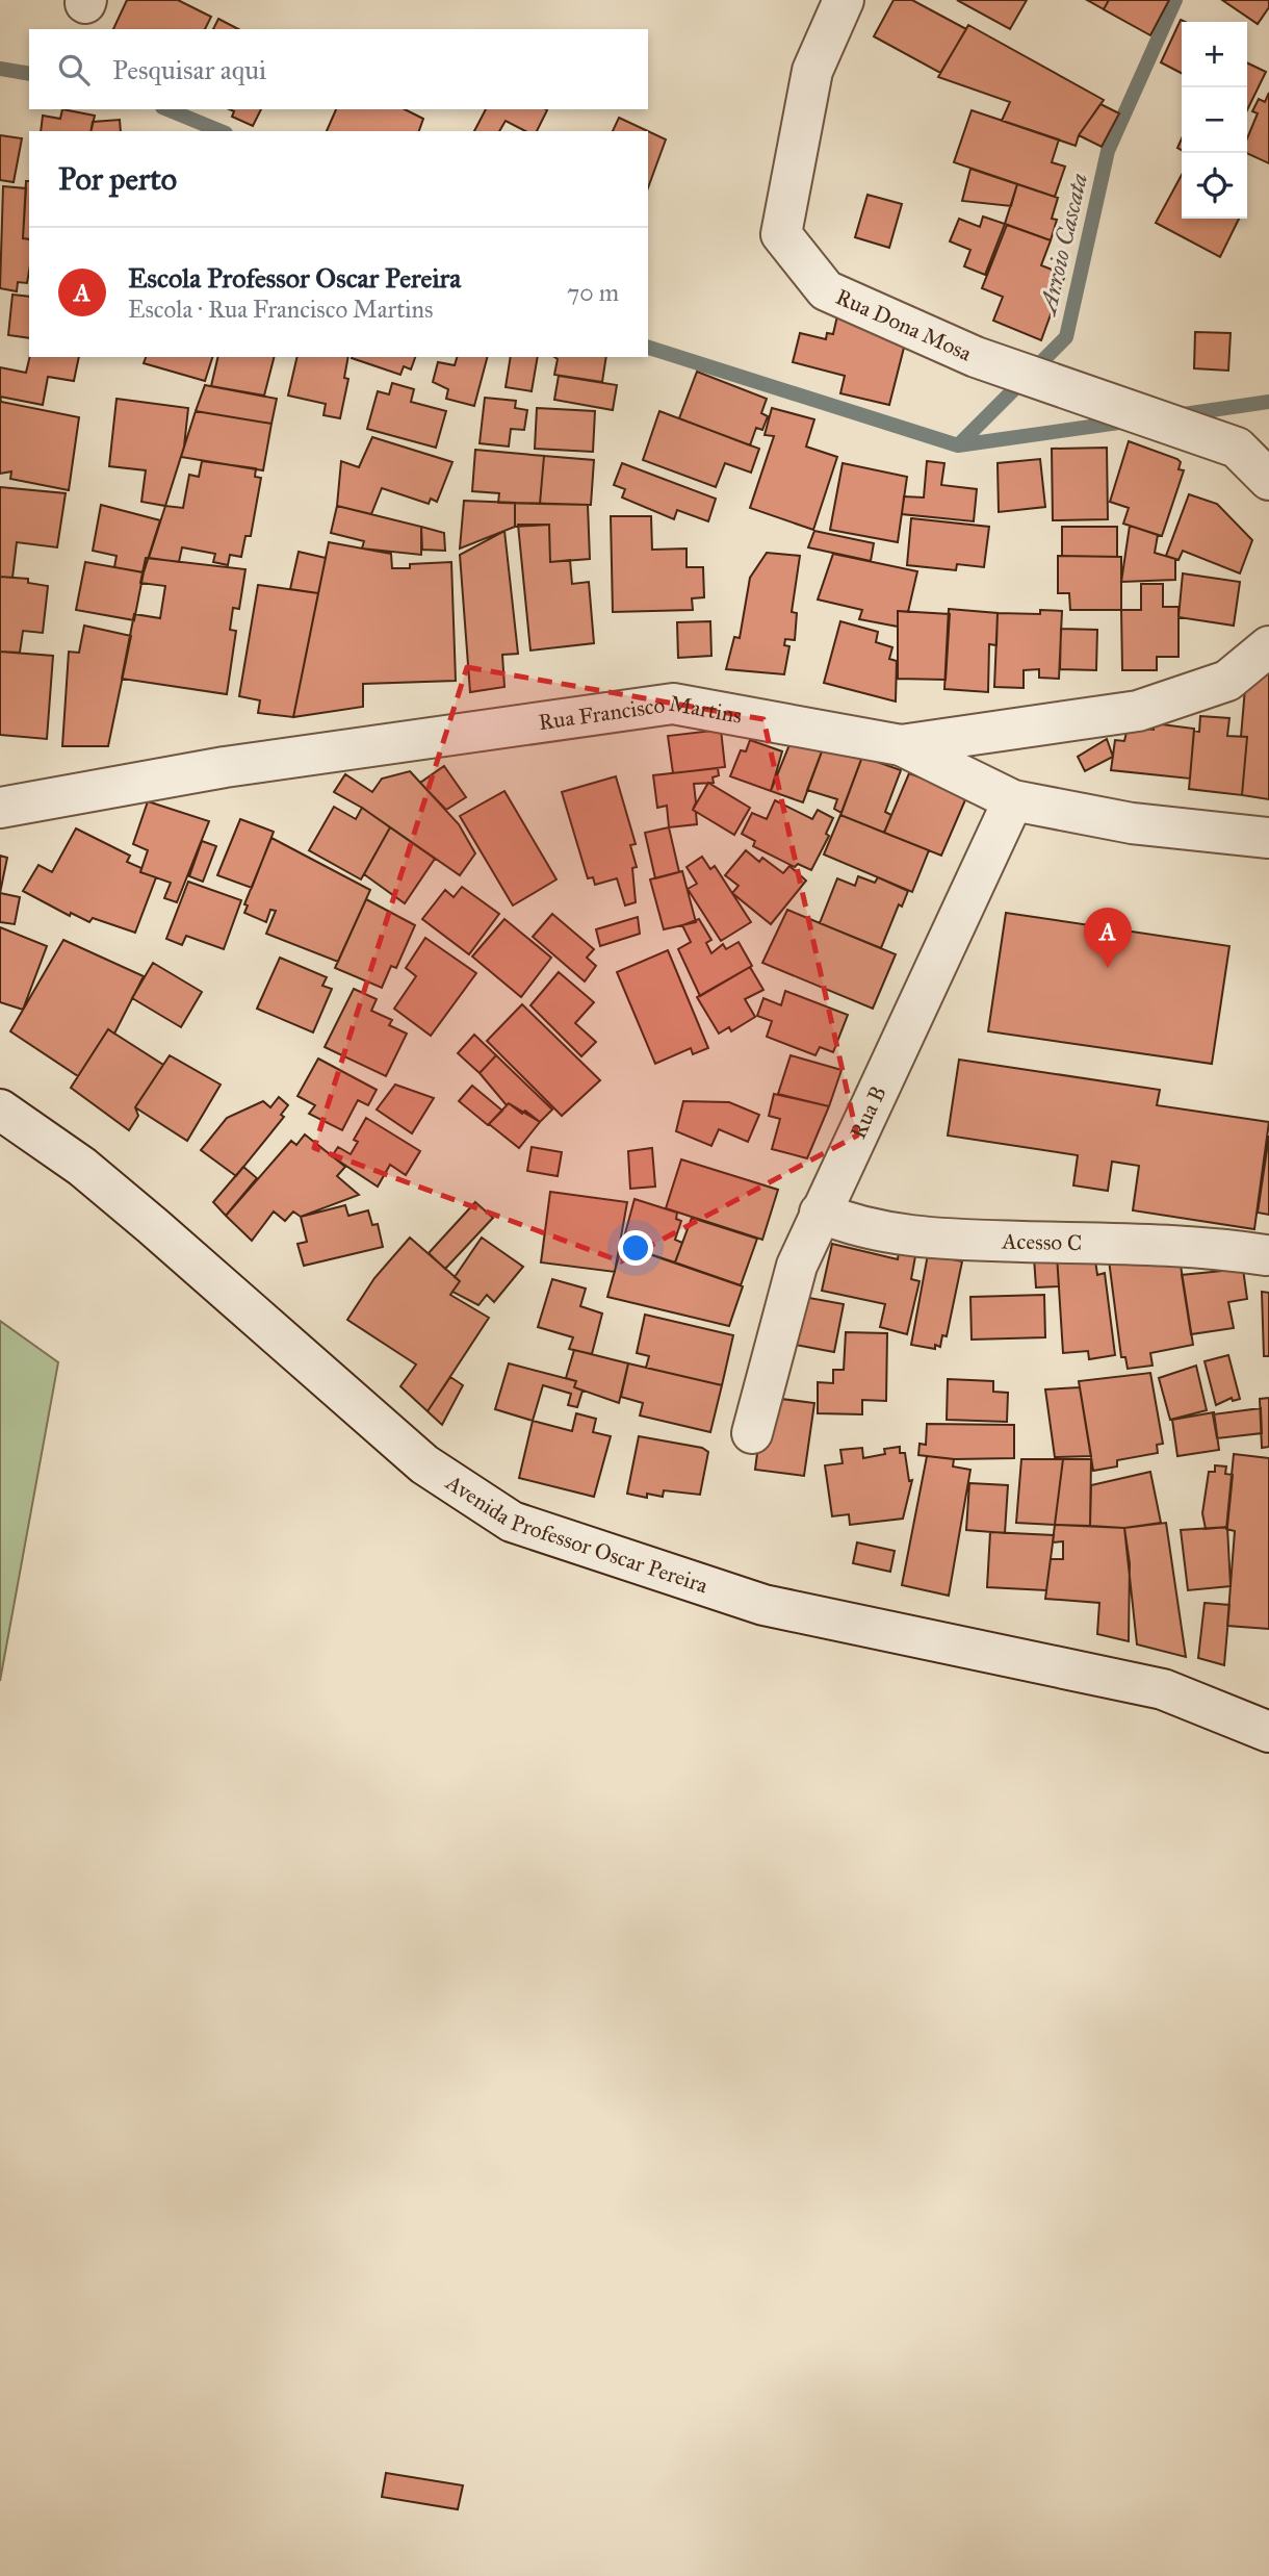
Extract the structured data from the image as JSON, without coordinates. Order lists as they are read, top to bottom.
{
  "streets": {
    "street": [
      "Rua Dona Mosa",
      "Rua Francisco Martins",
      "Rua B",
      "Acesso C",
      "Avenida Professor Oscar Pereira"
    ]
  },
  "crossings": [
    ["Rua Francisco Martins", "Rua B"],
    ["Rua B", "Acesso C"]
  ],
  "water": ["Arroio Cascata"],
  "page": {
    "map_buttons": ["+", "−"],
    "search": "Pesquisar aqui",
    "heading": "Por perto",
    "list": [
      {
        "mark": "A",
        "name": "Escola Professor Oscar Pereira",
        "note": "Escola · Rua Francisco Martins",
        "value": "70 m"
      }
    ],
    "pins": "A"
  }
}
